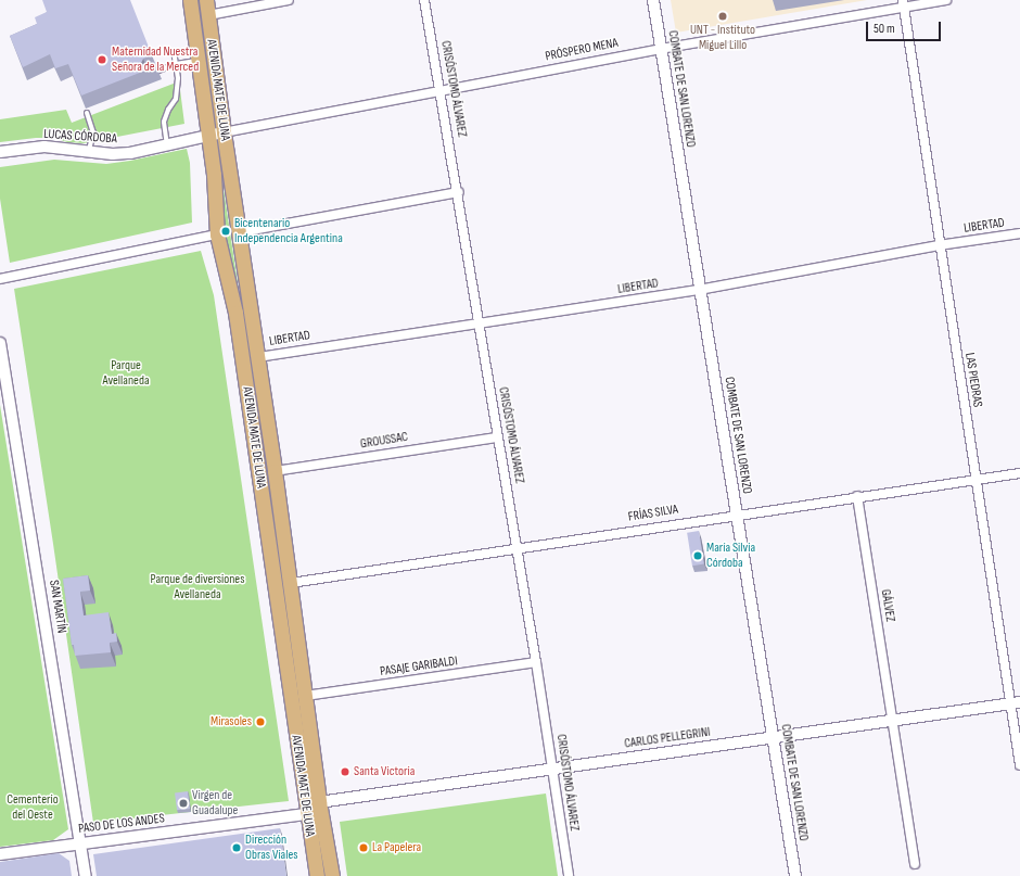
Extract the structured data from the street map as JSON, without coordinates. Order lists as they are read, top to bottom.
{
  "streets": {
    "main road": ["AVENIDA MATE DE LUNA"],
    "street": [
      "PRÓSPERO MENA",
      "CRISÓSTOMO ÁLVAREZ",
      "COMBATE DE SAN LORENZO",
      "LUCAS CÓRDOBA",
      "LIBERTAD",
      "LAS PIEDRAS",
      "GROUSSAC",
      "FRÍAS SILVA",
      "GÁLVEZ",
      "SAN MARTÍN",
      "PASAJE GARIBALDI",
      "CARLOS PELLEGRINI",
      "PASO DE LOS ANDES"
    ]
  },
  "crossings": [
    ["PRÓSPERO MENA", "CRISÓSTOMO ÁLVAREZ"],
    ["PRÓSPERO MENA", "COMBATE DE SAN LORENZO"],
    ["PRÓSPERO MENA", "AVENIDA MATE DE LUNA"],
    ["PRÓSPERO MENA", "LUCAS CÓRDOBA"],
    ["PRÓSPERO MENA", "LAS PIEDRAS"],
    ["CRISÓSTOMO ÁLVAREZ", "LIBERTAD"],
    ["CRISÓSTOMO ÁLVAREZ", "GROUSSAC"],
    ["CRISÓSTOMO ÁLVAREZ", "FRÍAS SILVA"],
    ["CRISÓSTOMO ÁLVAREZ", "PASAJE GARIBALDI"],
    ["CRISÓSTOMO ÁLVAREZ", "CARLOS PELLEGRINI"],
    ["COMBATE DE SAN LORENZO", "LIBERTAD"],
    ["COMBATE DE SAN LORENZO", "FRÍAS SILVA"],
    ["COMBATE DE SAN LORENZO", "CARLOS PELLEGRINI"],
    ["AVENIDA MATE DE LUNA", "LUCAS CÓRDOBA"],
    ["AVENIDA MATE DE LUNA", "LIBERTAD"],
    ["AVENIDA MATE DE LUNA", "GROUSSAC"],
    ["AVENIDA MATE DE LUNA", "FRÍAS SILVA"],
    ["AVENIDA MATE DE LUNA", "PASAJE GARIBALDI"],
    ["AVENIDA MATE DE LUNA", "CARLOS PELLEGRINI"],
    ["AVENIDA MATE DE LUNA", "PASO DE LOS ANDES"],
    ["LIBERTAD", "LAS PIEDRAS"],
    ["LAS PIEDRAS", "FRÍAS SILVA"],
    ["LAS PIEDRAS", "CARLOS PELLEGRINI"],
    ["FRÍAS SILVA", "GÁLVEZ"],
    ["GÁLVEZ", "CARLOS PELLEGRINI"],
    ["SAN MARTÍN", "PASO DE LOS ANDES"]
  ],
  "parks": ["Parque Avellaneda", "Parque de diversiones Avellaneda", "Cementerio del Oeste"],
  "places": [
    "UNT - Instituto Miguel Lillo",
    "Maternidad Nuestra Señora de la Merced",
    "Bicentenario Independencia Argentina",
    "María Silvia Córdoba",
    "Mirasoles",
    "Santa Victoria",
    "Virgen de Guadalupe",
    "Dirección Obras Viales",
    "La Papelera"
  ],
  "scale_bar": "50 m"
}
